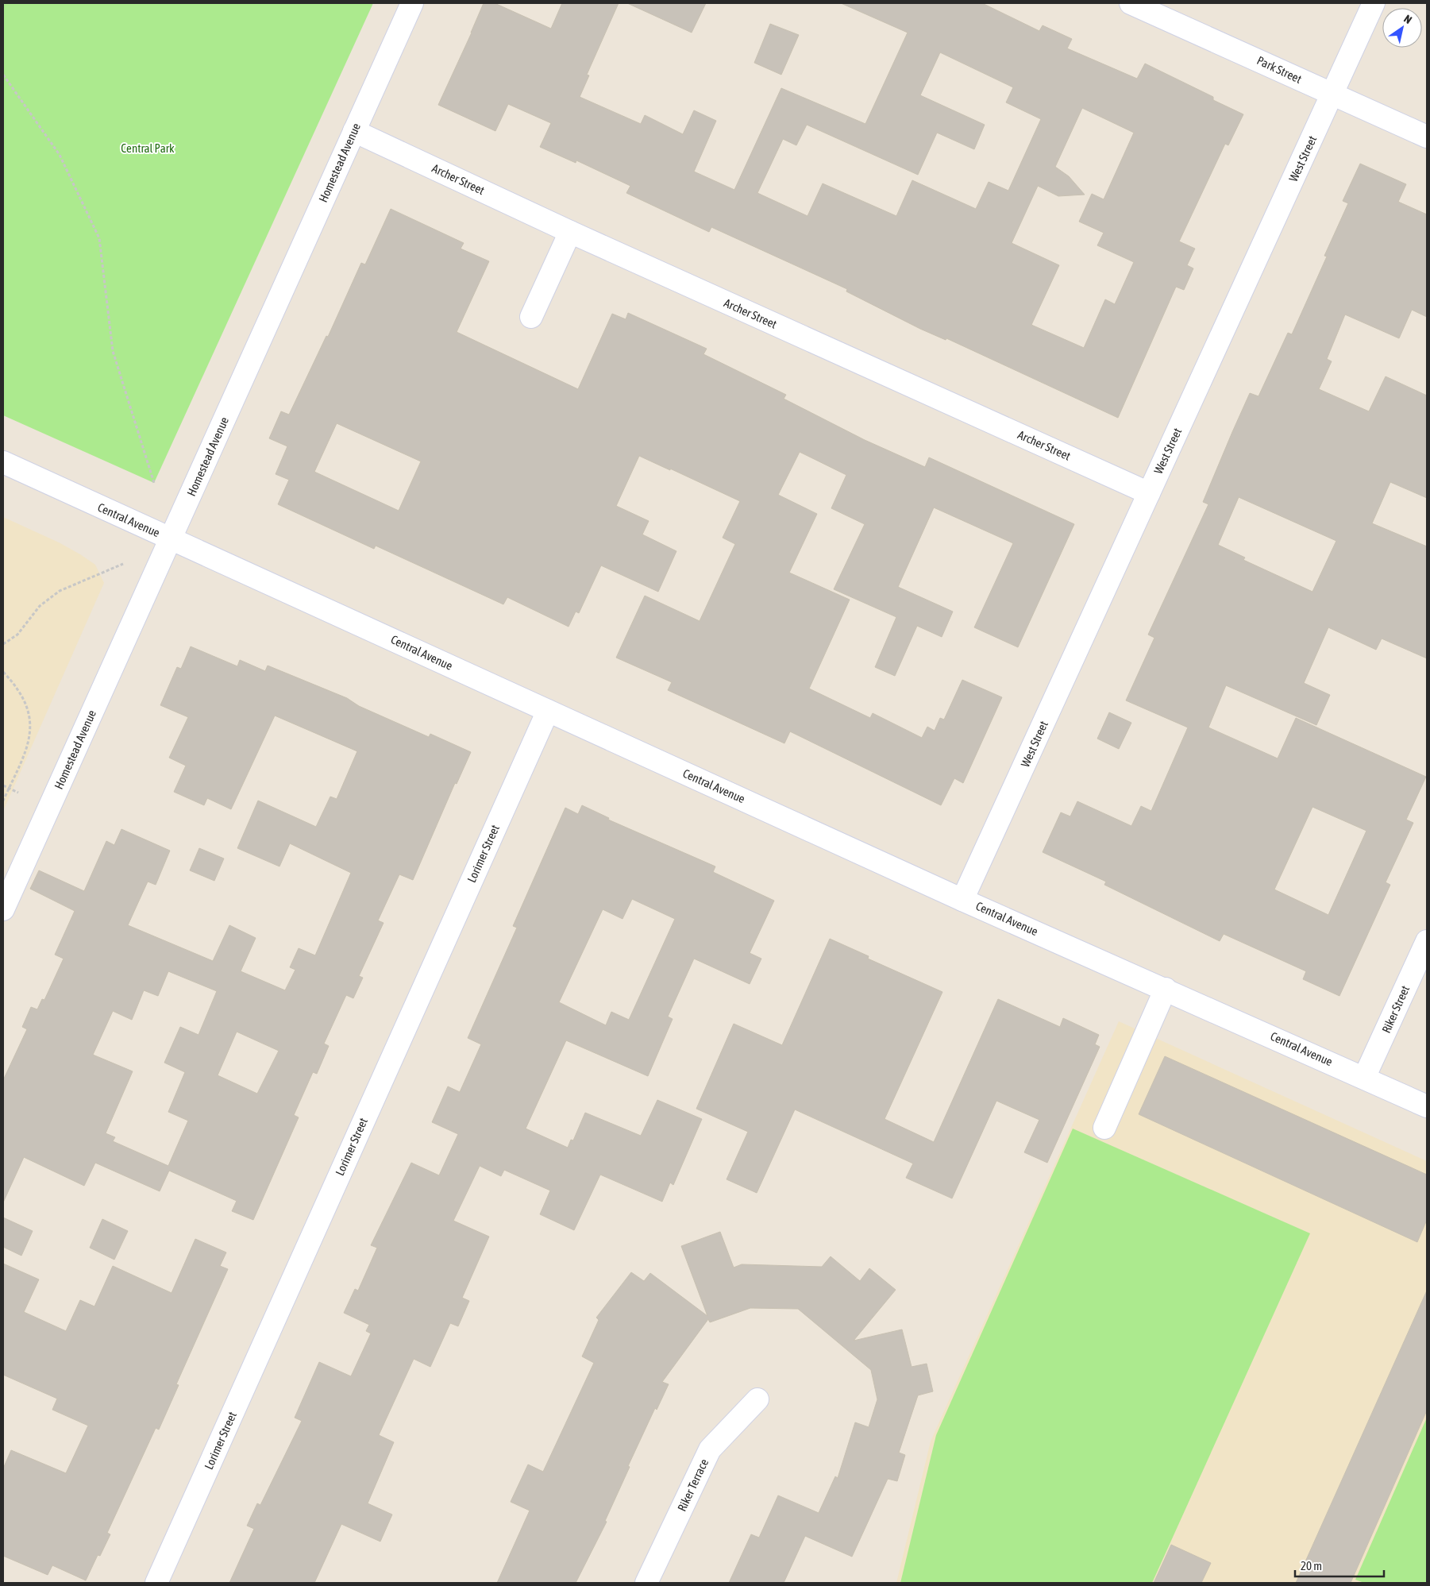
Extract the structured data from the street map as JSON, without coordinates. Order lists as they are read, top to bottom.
{
  "streets": {
    "street": [
      "Park Street",
      "West Street",
      "Homestead Avenue",
      "Archer Street",
      "Central Avenue",
      "Lorimer Street",
      "Riker Street",
      "Riker Terrace"
    ]
  },
  "crossings": [
    ["Park Street", "West Street"],
    ["West Street", "Archer Street"],
    ["West Street", "Central Avenue"],
    ["Homestead Avenue", "Archer Street"],
    ["Homestead Avenue", "Central Avenue"],
    ["Central Avenue", "Lorimer Street"],
    ["Central Avenue", "Riker Street"]
  ],
  "parks": ["Central Park"],
  "scale_bar": "20 m",
  "north": "top right"
}
